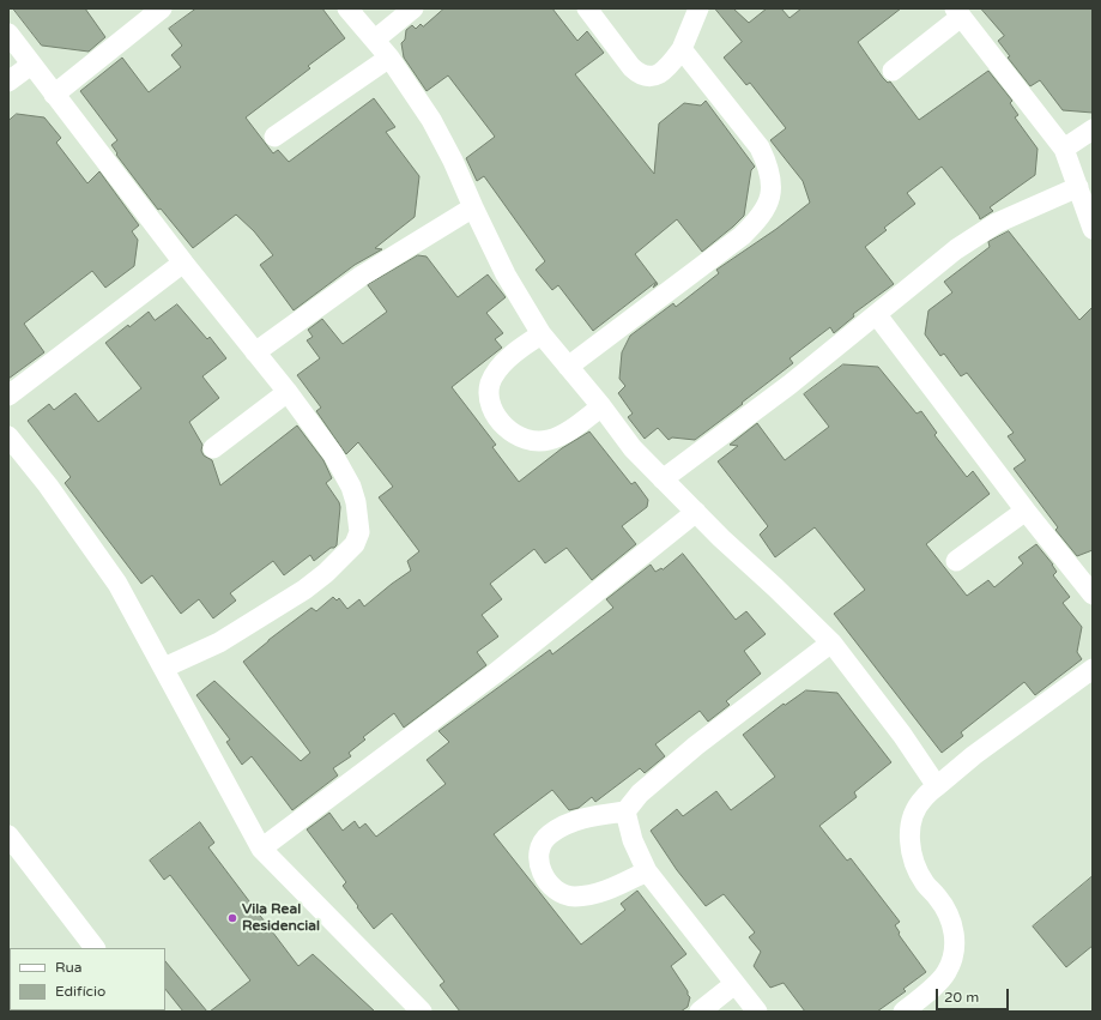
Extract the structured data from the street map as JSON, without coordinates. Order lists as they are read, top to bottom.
{
  "places": ["Vila Real Residencial"],
  "legend": ["Rua", "Edifício"],
  "scale_bar": "20 m"
}
